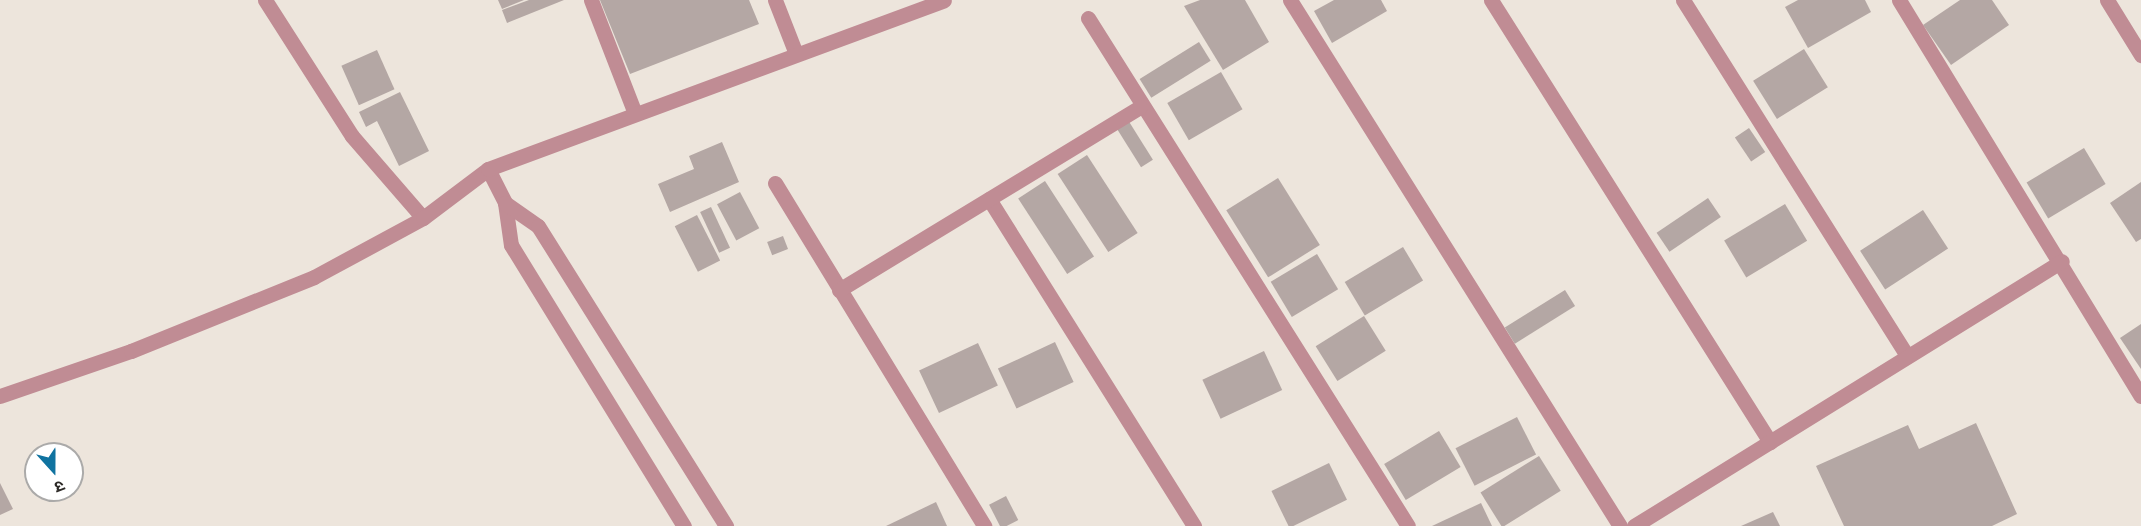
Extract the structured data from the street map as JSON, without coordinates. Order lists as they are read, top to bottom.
{
  "north": "bottom"
}
